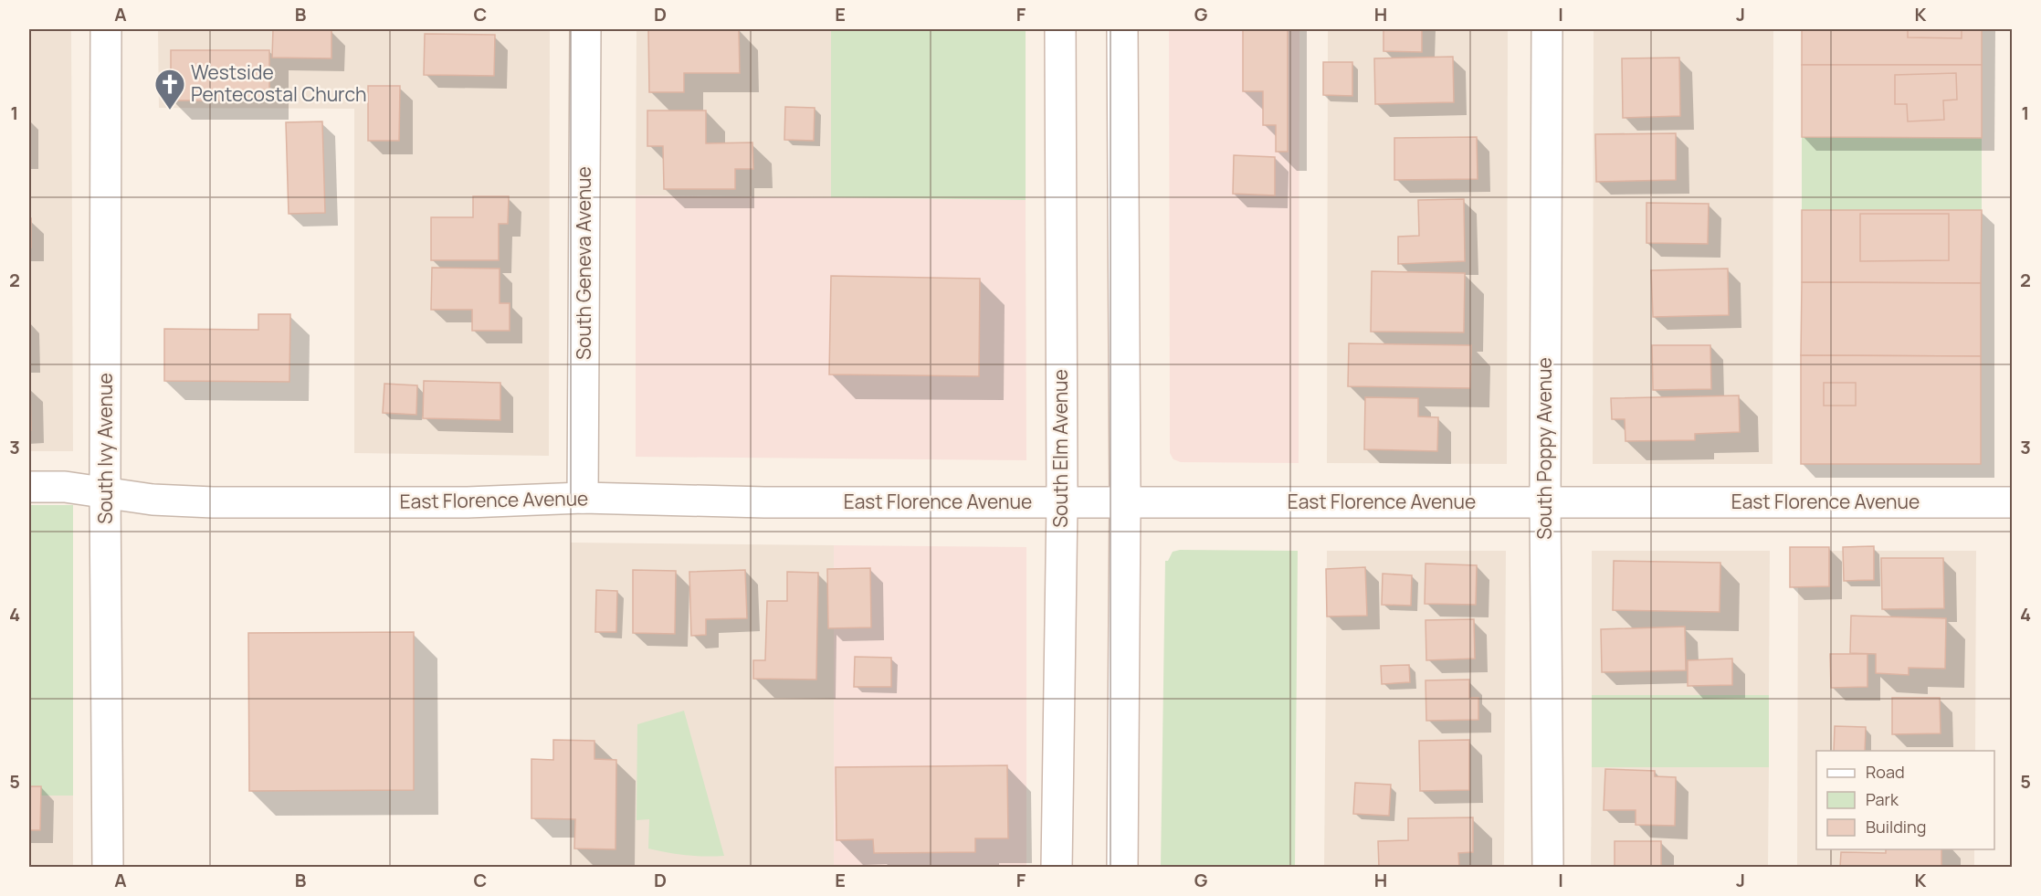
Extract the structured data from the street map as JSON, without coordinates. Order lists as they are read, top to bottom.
{
  "streets": {
    "street": [
      "South Geneva Avenue",
      "South Ivy Avenue",
      "South Elm Avenue",
      "South Poppy Avenue",
      "East Florence Avenue"
    ]
  },
  "crossings": [
    ["South Geneva Avenue", "East Florence Avenue"],
    ["South Ivy Avenue", "East Florence Avenue"],
    ["South Elm Avenue", "East Florence Avenue"],
    ["South Poppy Avenue", "East Florence Avenue"]
  ],
  "places": {
    "church": ["Westside Pentecostal Church"]
  },
  "legend": ["Road", "Park", "Building"],
  "grid": {
    "columns": [
      "A",
      "B",
      "C",
      "D",
      "E",
      "F",
      "G",
      "H",
      "I",
      "J",
      "K"
    ],
    "rows": [
      "1",
      "2",
      "3",
      "4",
      "5"
    ]
  }
}
